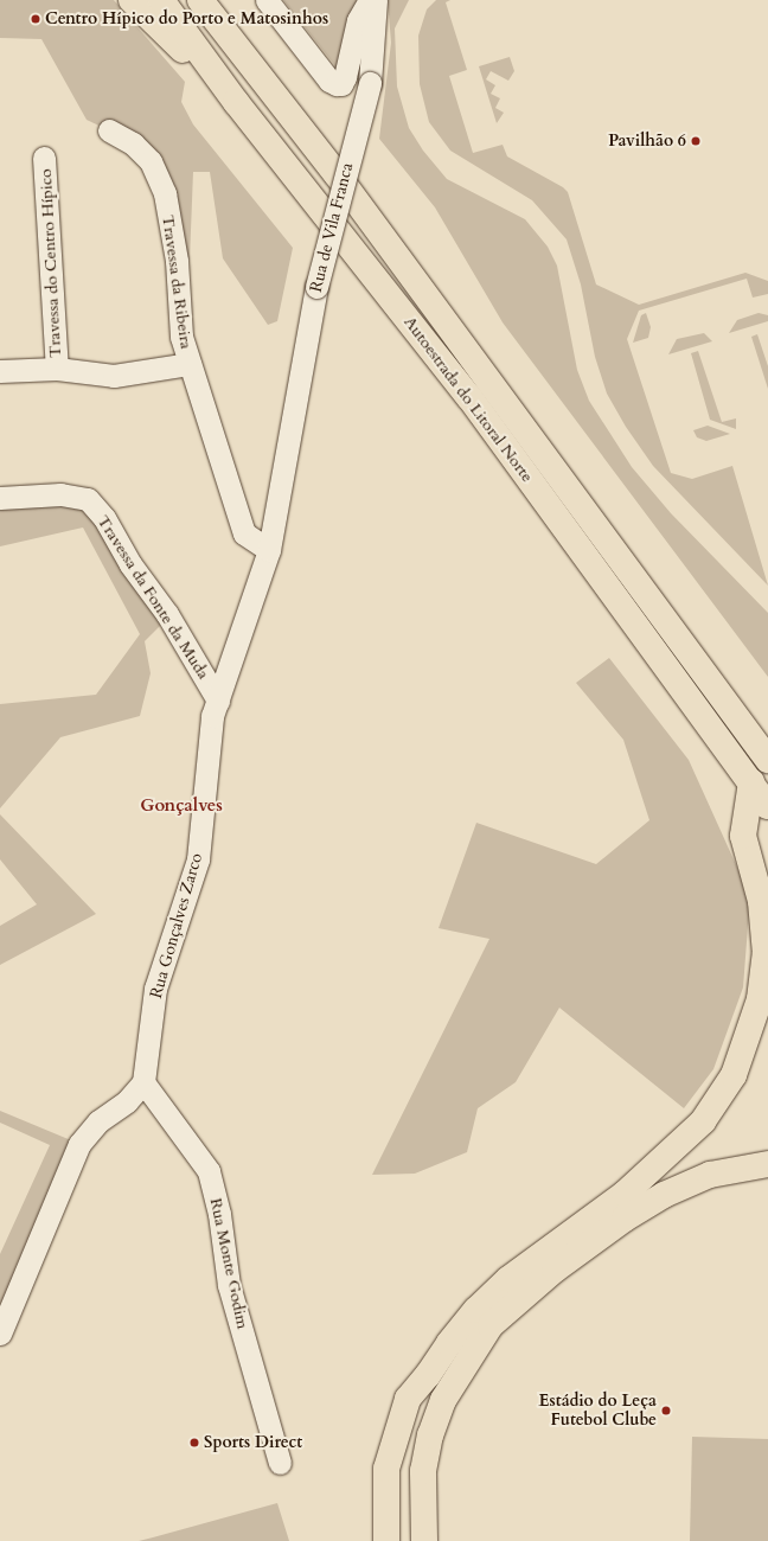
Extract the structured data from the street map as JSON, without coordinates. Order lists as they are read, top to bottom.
{
  "streets": {
    "highway": ["Autoestrada do Litoral Norte"],
    "street": [
      "Rua de Vila Franca",
      "Travessa do Centro Hípico",
      "Travessa da Ribeira",
      "Travessa da Fonte da Muda",
      "Rua Gonçalves Zarco",
      "Rua Monte Godim"
    ]
  },
  "crossings": [
    ["Rua de Vila Franca", "Rua Gonçalves Zarco"],
    ["Travessa da Ribeira", "Rua Gonçalves Zarco"],
    ["Travessa da Fonte da Muda", "Rua Gonçalves Zarco"],
    ["Rua Gonçalves Zarco", "Rua Monte Godim"]
  ],
  "districts": ["Gonçalves"],
  "places": [
    "Centro Hípico do Porto e Matosinhos",
    "Pavilhão 6",
    "Estádio do Leça Futebol Clube",
    "Sports Direct"
  ]
}
